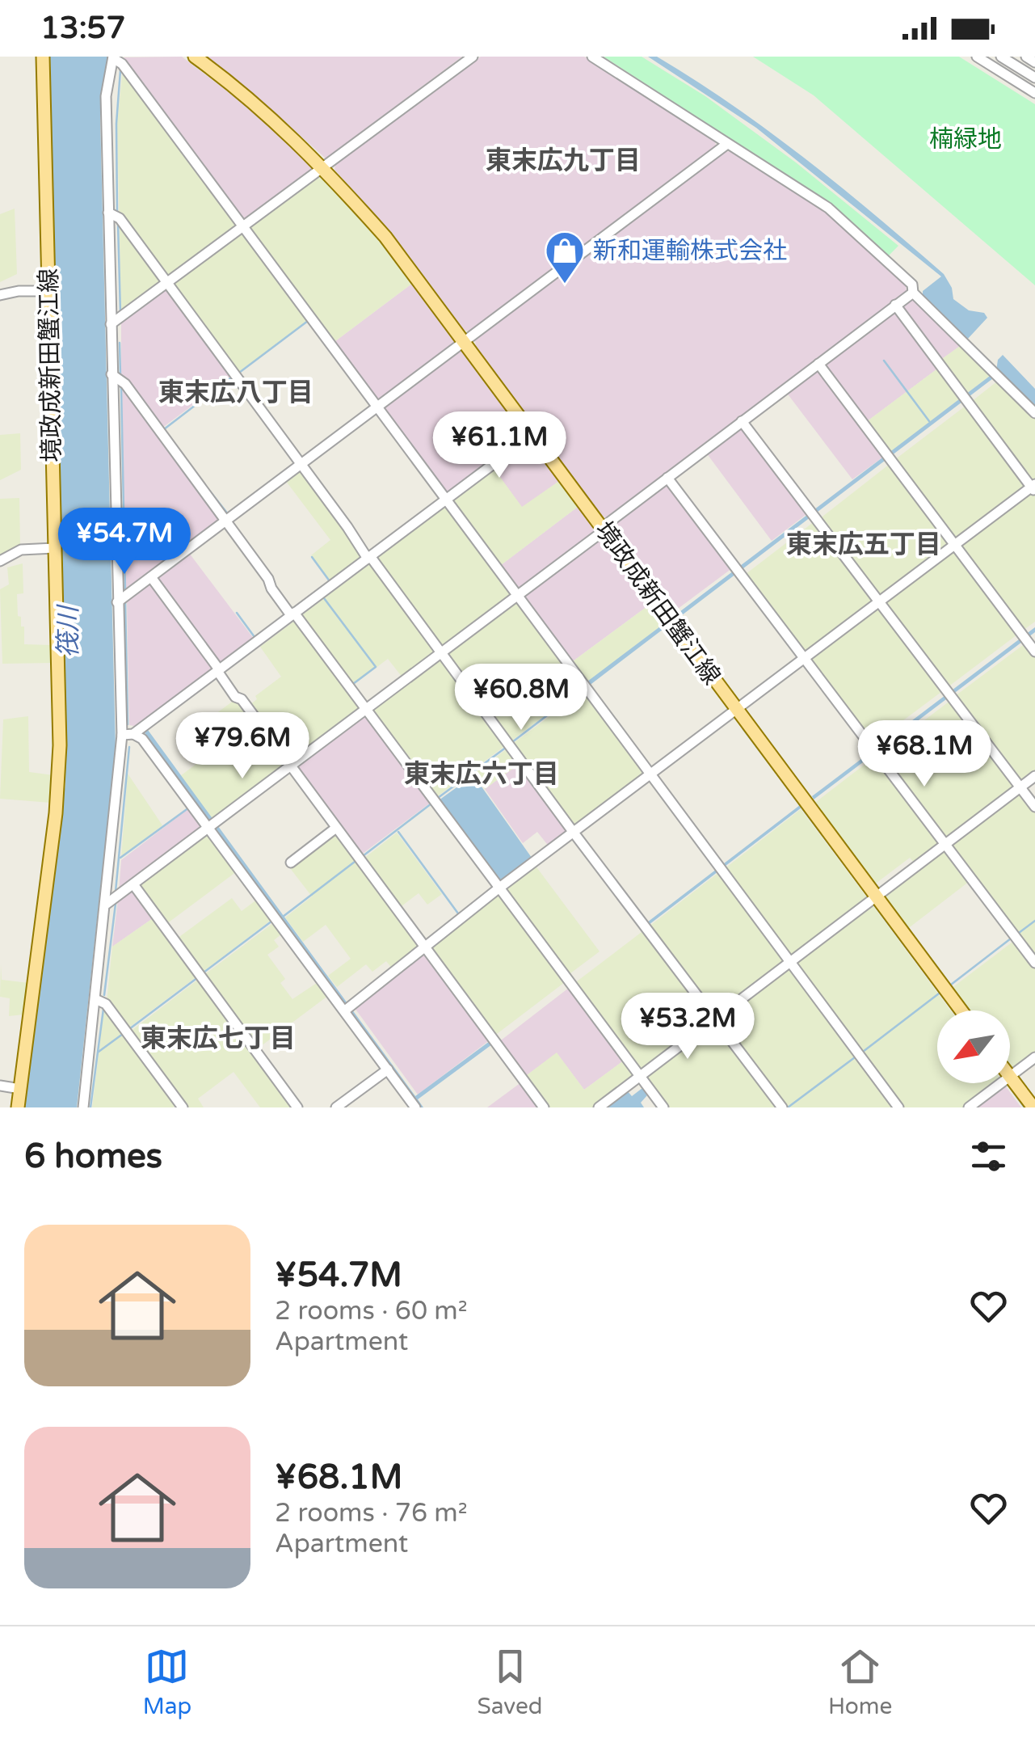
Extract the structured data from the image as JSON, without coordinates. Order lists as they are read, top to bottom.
{
  "streets": {
    "main road": ["境政成新田蟹江線"]
  },
  "districts": [
    "東末広九丁目",
    "東末広八丁目",
    "東末広五丁目",
    "東末広六丁目",
    "東末広七丁目"
  ],
  "water": ["筏川"],
  "parks": ["楠緑地"],
  "places": {
    "shop": ["新和運輸株式会社"]
  },
  "north": "bottom left",
  "page": {
    "status": "13:57",
    "price": [
      "¥61.1M",
      "¥54.7M",
      "¥60.8M",
      "¥79.6M",
      "¥68.1M",
      "¥53.2M"
    ],
    "heading": "6 homes",
    "list": [
      {
        "name": "¥54.7M",
        "note": "2 rooms · 60 m² · Apartment"
      },
      {
        "name": "¥68.1M",
        "note": "2 rooms · 76 m² · Apartment"
      }
    ],
    "tabs": ["Map", "Saved", "Home"]
  }
}
